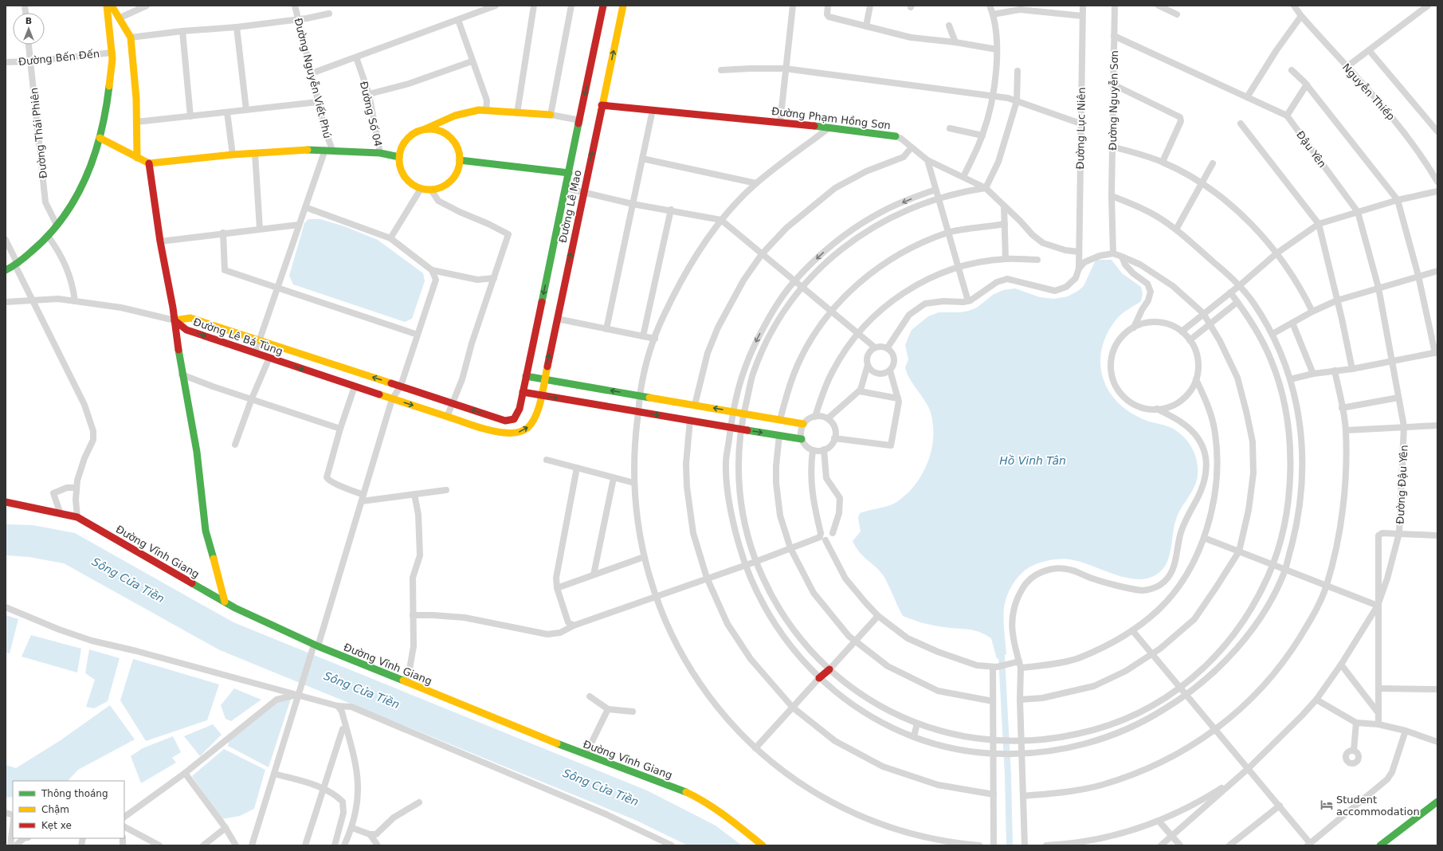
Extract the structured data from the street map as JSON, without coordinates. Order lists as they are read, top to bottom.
{
  "streets": {
    "street": [
      "Đường Bến Đến",
      "Đường Nguyễn Viết Phú",
      "Nguyễn Thiếp",
      "Đường Nguyễn Sơn",
      "Đường Số 04",
      "Đường Phạm Hồng Sơn",
      "Đường Lục Niên",
      "Đường Thái Phiên",
      "Đậu Yên",
      "Đường Lê Mao",
      "Đường Lê Bá Tùng",
      "Đường Đậu Yên",
      "Đường Vĩnh Giang"
    ]
  },
  "crossings": [
    ["Đường Bến Đến", "Đường Thái Phiên"],
    ["Đường Phạm Hồng Sơn", "Đường Lục Niên"],
    ["Đường Phạm Hồng Sơn", "Đường Lê Mao"],
    ["Đậu Yên", "Đường Đậu Yên"],
    ["Đường Lê Mao", "Đường Lê Bá Tùng"]
  ],
  "water": ["Hồ Vinh Tân", "Sông Cửa Tiền"],
  "places": {
    "hotel": ["Student accommodation"]
  },
  "legend": ["Thông thoáng", "Chậm", "Kẹt xe"],
  "north": "top"
}
